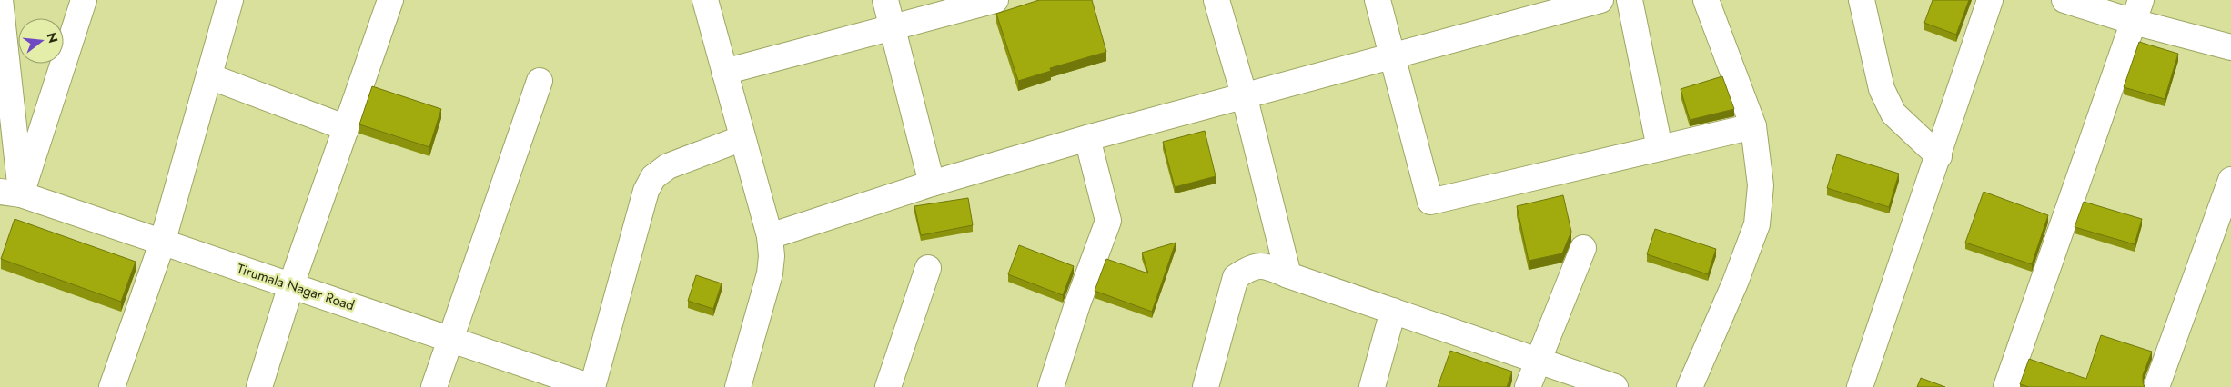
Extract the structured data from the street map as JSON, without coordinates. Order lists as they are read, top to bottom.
{
  "streets": {
    "street": ["Tirumala Nagar Road"]
  },
  "north": "right"
}
